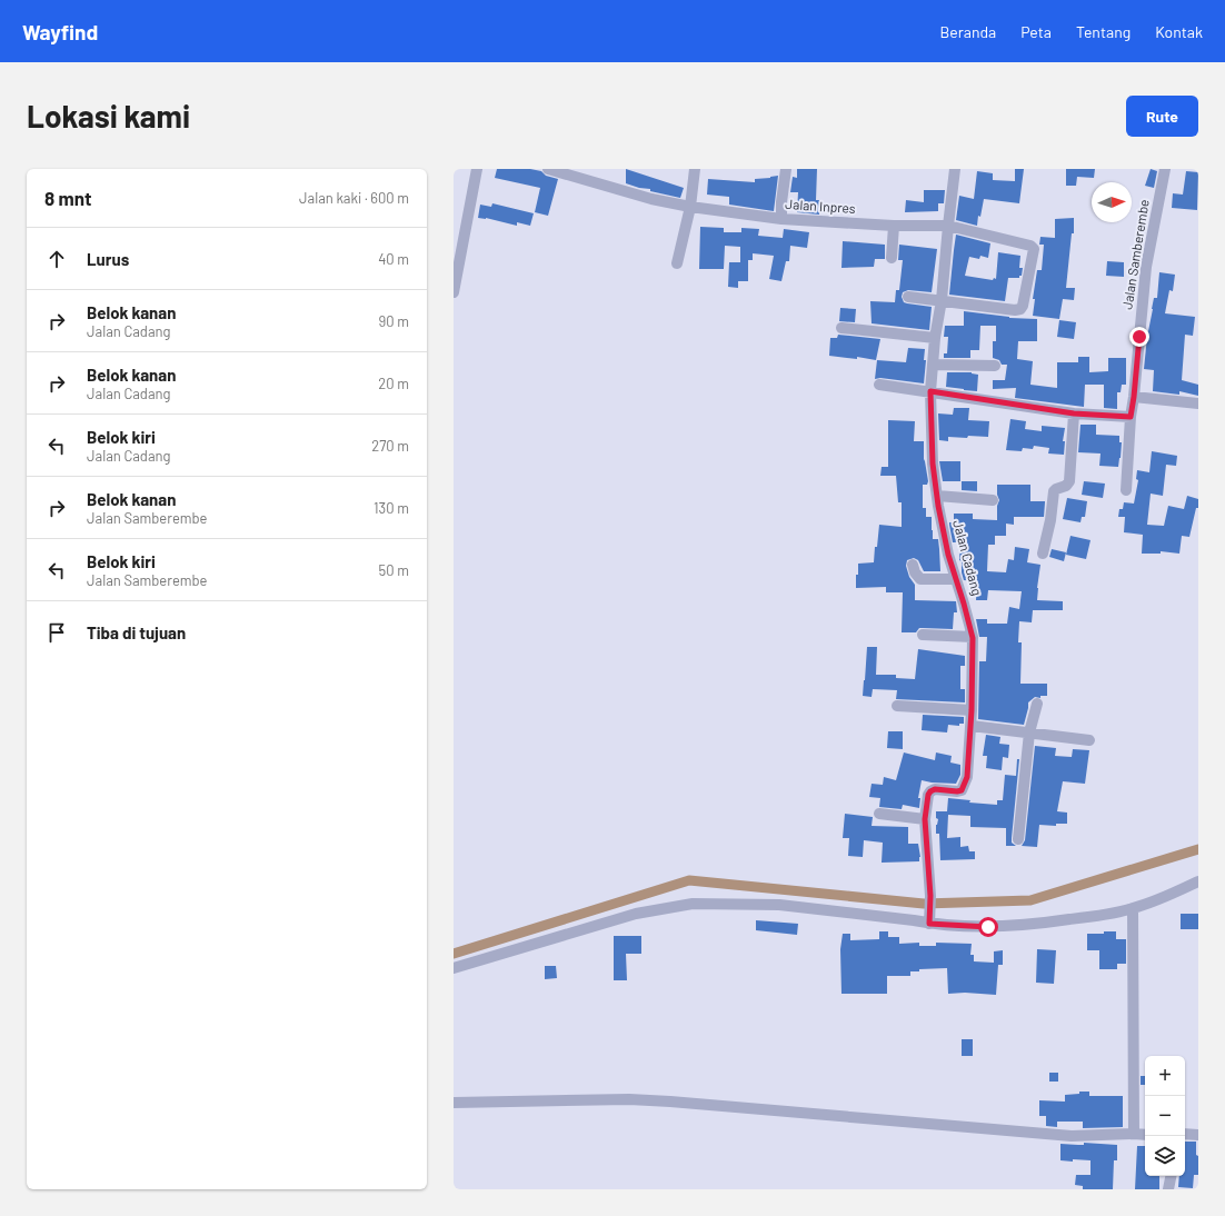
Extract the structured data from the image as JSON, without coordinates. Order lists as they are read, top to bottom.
{
  "streets": {
    "street": ["Jalan Inpres", "Jalan Samberembe", "Jalan Cadang"]
  },
  "crossings": [
    ["Jalan Inpres", "Jalan Cadang"]
  ],
  "north": "right",
  "page": {
    "header": "Wayfind",
    "nav": [
      "Beranda",
      "Peta",
      "Tentang",
      "Kontak"
    ],
    "buttons": "Rute",
    "title": "Lokasi kami",
    "heading": ["8 mnt", "Jalan kaki · 600 m"],
    "list": [
      ["Lurus", "40 m"],
      ["Belok kanan", "Jalan Cadang", "90 m"],
      ["Belok kanan", "Jalan Cadang", "20 m"],
      ["Belok kiri", "Jalan Cadang", "270 m"],
      ["Belok kanan", "Jalan Samberembe", "130 m"],
      ["Belok kiri", "Jalan Samberembe", "50 m"],
      "Tiba di tujuan"
    ],
    "map_buttons": ["+", "−"]
  }
}
